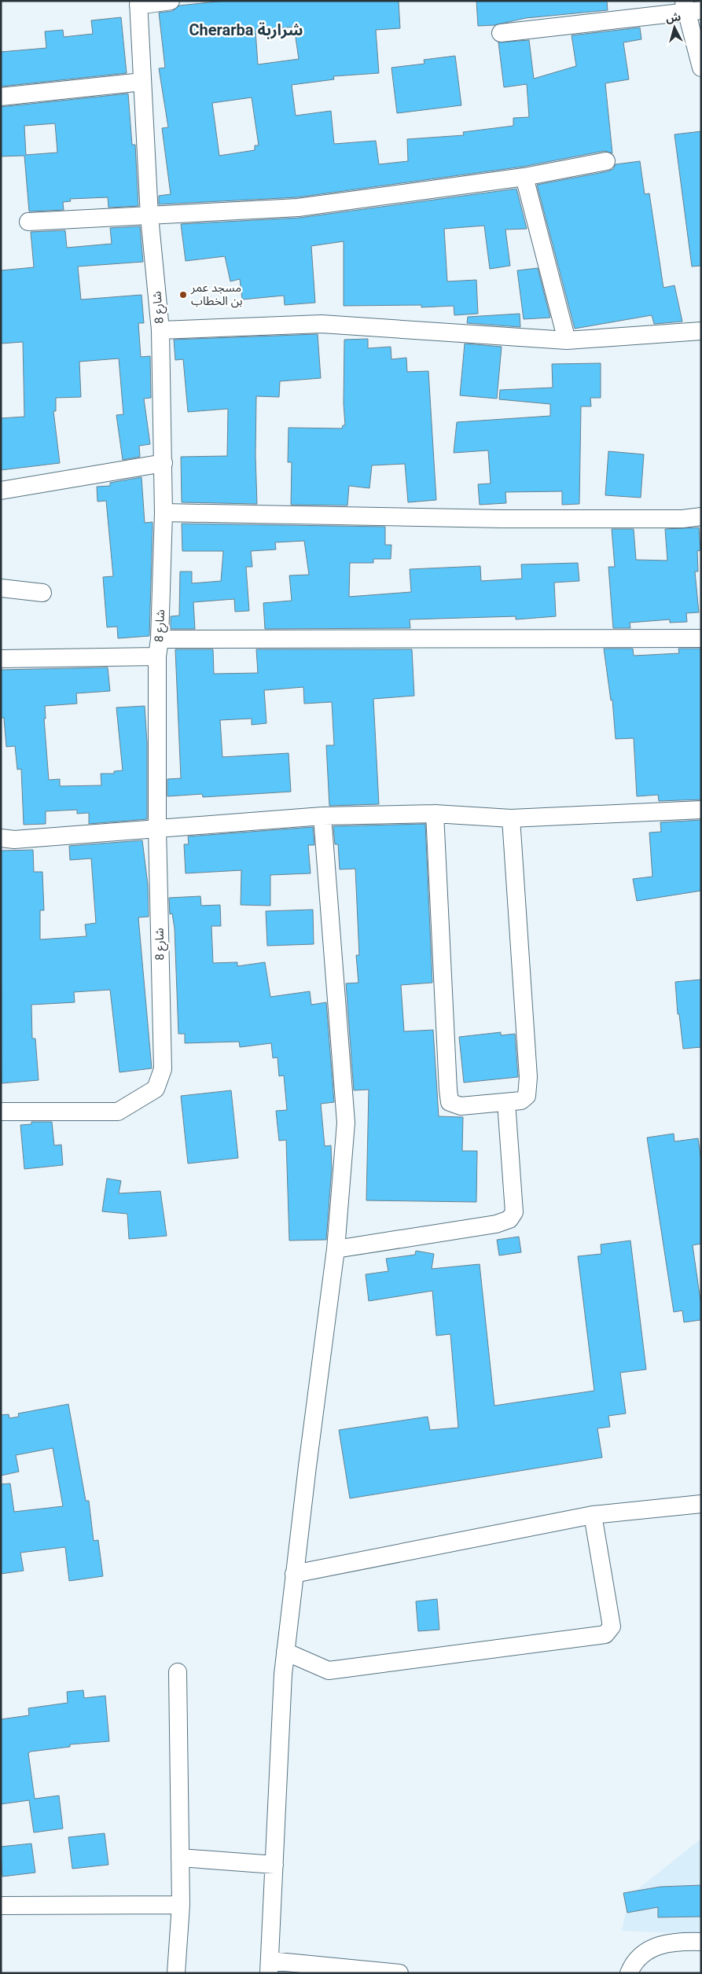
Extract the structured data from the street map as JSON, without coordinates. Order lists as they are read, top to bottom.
{
  "streets": {
    "street": ["شارع 8"]
  },
  "districts": ["Cherarba شراربة"],
  "places": ["مسجد عمر بن الخطاب"],
  "north": "top"
}
